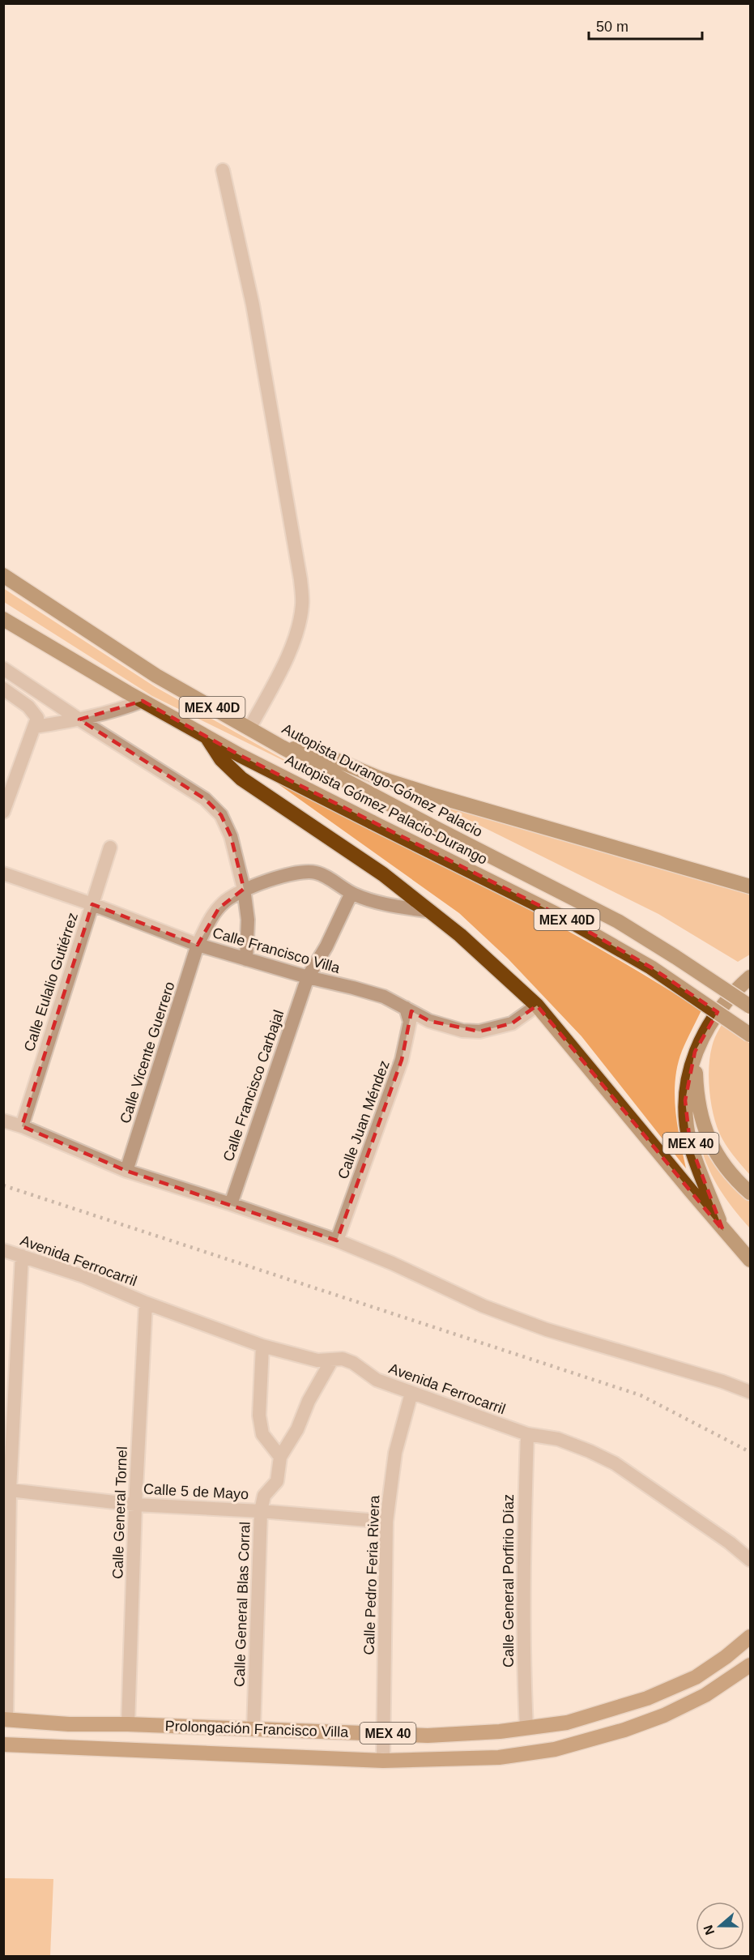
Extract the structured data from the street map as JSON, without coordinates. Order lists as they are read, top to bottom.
{
  "streets": {
    "highway": [
      "MEX 40D",
      "Autopista Durango-Gómez Palacio",
      "Autopista Gómez Palacio-Durango",
      "MEX 40"
    ],
    "main road": ["Prolongación Francisco Villa"],
    "street": [
      "Calle Francisco Villa",
      "Calle Eulalio Gutiérrez",
      "Calle Vicente Guerrero",
      "Calle Francisco Carbajal",
      "Calle Juan Méndez",
      "Avenida Ferrocarril",
      "Calle 5 de Mayo",
      "Calle General Tornel",
      "Calle Pedro Feria Rivera",
      "Calle General Porfirio Díaz",
      "Calle General Blas Corral"
    ]
  },
  "crossings": [
    ["Calle Francisco Villa", "Calle Eulalio Gutiérrez"],
    ["Calle Francisco Villa", "Calle Vicente Guerrero"],
    ["Calle Francisco Villa", "Calle Francisco Carbajal"],
    ["Calle Francisco Villa", "Calle Juan Méndez"],
    ["Calle Vicente Guerrero", "Calle Francisco Carbajal"],
    ["Avenida Ferrocarril", "Calle General Tornel"],
    ["Avenida Ferrocarril", "Calle Pedro Feria Rivera"],
    ["Avenida Ferrocarril", "Calle General Porfirio Díaz"],
    ["Avenida Ferrocarril", "Calle General Blas Corral"],
    ["Calle 5 de Mayo", "Calle General Tornel"],
    ["Calle 5 de Mayo", "Calle Pedro Feria Rivera"],
    ["Calle 5 de Mayo", "Calle General Blas Corral"],
    ["Calle General Tornel", "Prolongación Francisco Villa"],
    ["Calle Pedro Feria Rivera", "Prolongación Francisco Villa"],
    ["Calle General Porfirio Díaz", "Prolongación Francisco Villa"],
    ["Calle General Blas Corral", "Prolongación Francisco Villa"]
  ],
  "scale_bar": "50 m",
  "north": "left"
}
